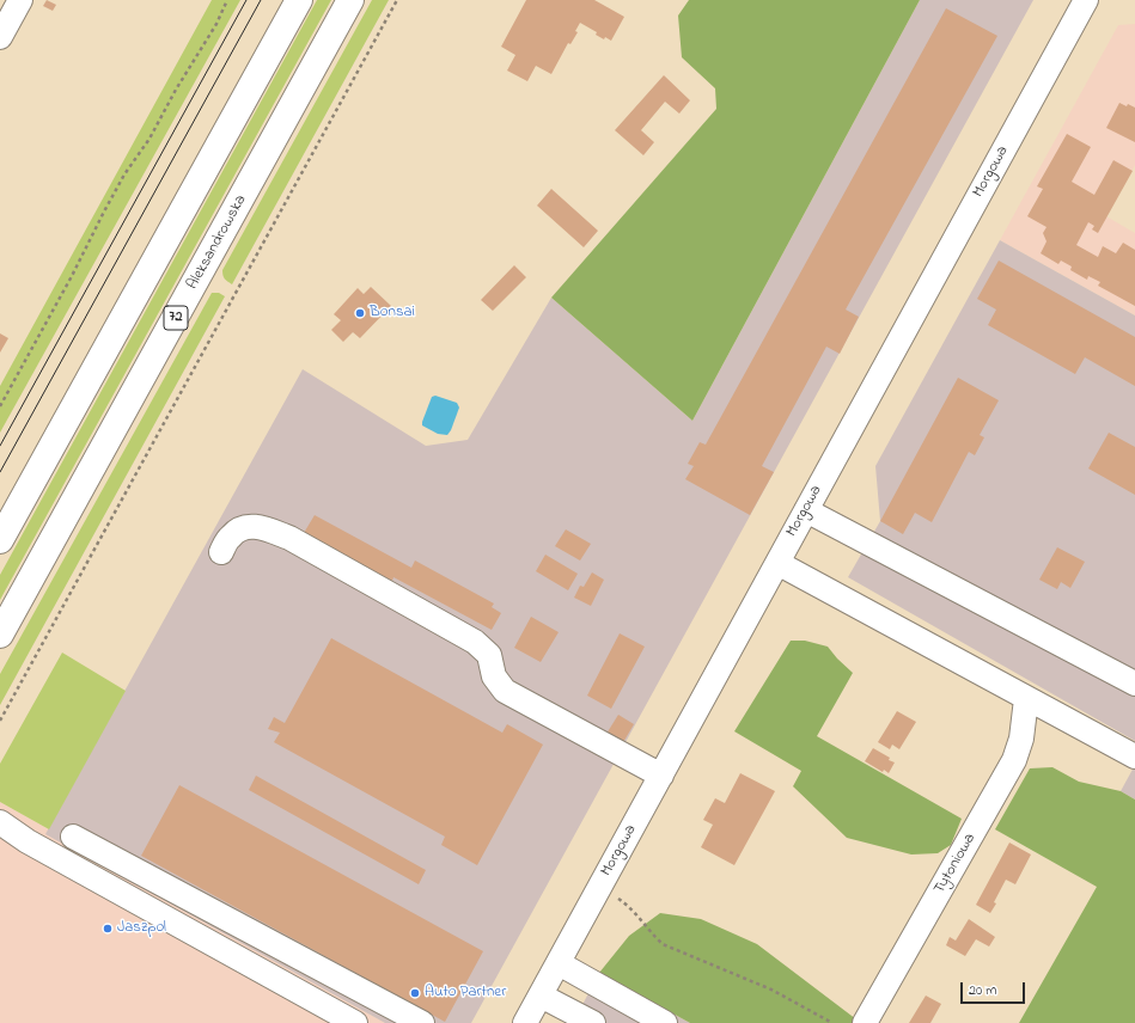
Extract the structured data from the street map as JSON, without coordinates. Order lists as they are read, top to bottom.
{
  "streets": {
    "main road": ["Aleksandrowska", "72"],
    "street": ["Morgowa", "Tytoniowa"]
  },
  "places": ["Bonsai", "Jaszpol", "Auto Partner"],
  "scale_bar": "20 m"
}
